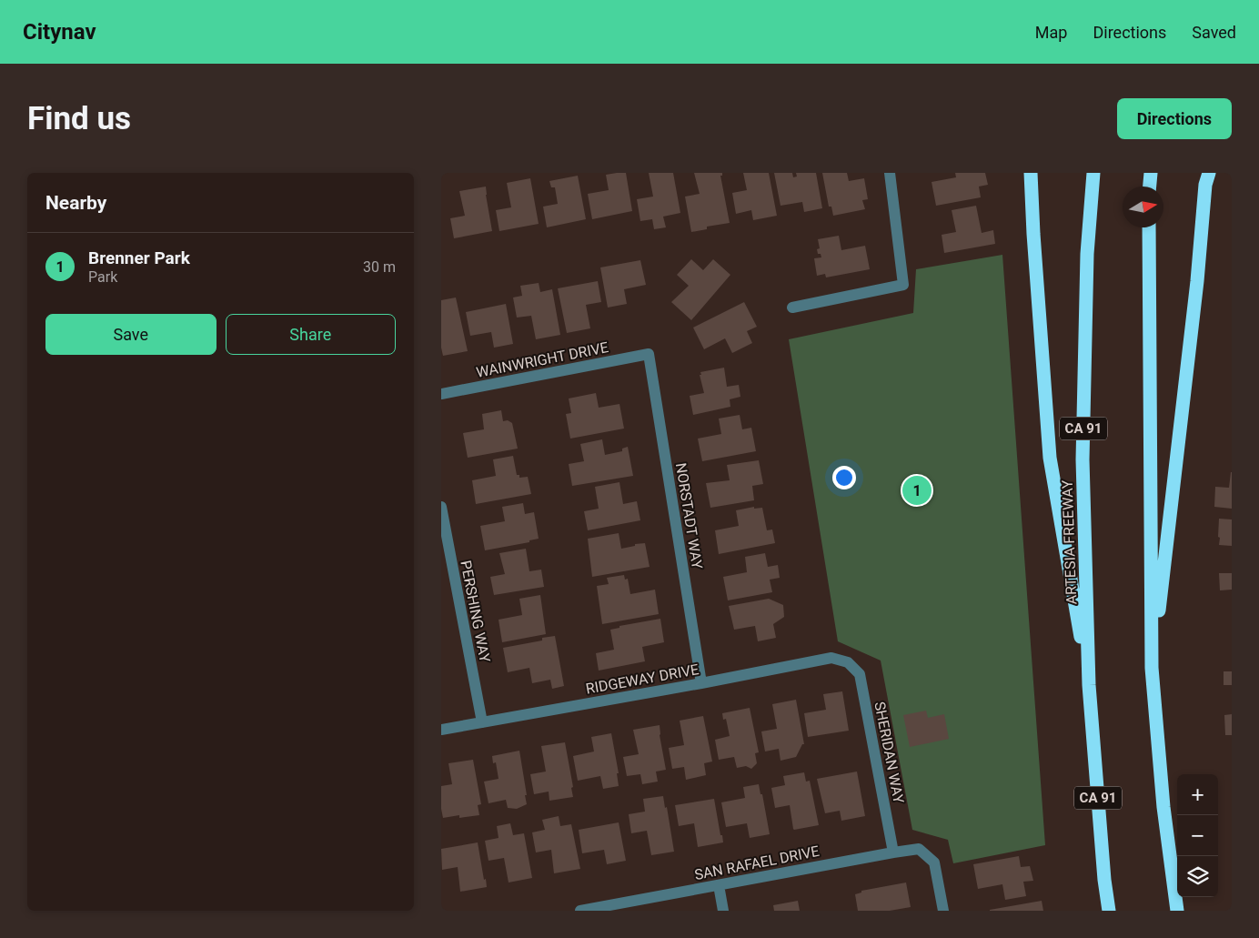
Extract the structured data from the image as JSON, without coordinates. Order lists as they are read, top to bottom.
{
  "streets": {
    "highway": ["CA 91", "ARTESIA FREEWAY"],
    "street": [
      "WAINWRIGHT DRIVE",
      "NORSTADT WAY",
      "PERSHING WAY",
      "RIDGEWAY DRIVE",
      "SHERIDAN WAY",
      "SAN RAFAEL DRIVE"
    ]
  },
  "crossings": [
    ["WAINWRIGHT DRIVE", "NORSTADT WAY"],
    ["NORSTADT WAY", "RIDGEWAY DRIVE"],
    ["PERSHING WAY", "RIDGEWAY DRIVE"],
    ["RIDGEWAY DRIVE", "SHERIDAN WAY"],
    ["SHERIDAN WAY", "SAN RAFAEL DRIVE"]
  ],
  "north": "right",
  "page": {
    "header": "Citynav",
    "nav": ["Map", "Directions", "Saved"],
    "buttons": [
      "Directions",
      ["Save", "Share"]
    ],
    "title": "Find us",
    "heading": "Nearby",
    "list": [
      {
        "mark": "1",
        "name": "Brenner Park",
        "note": "Park",
        "value": "30 m"
      }
    ],
    "pins": "1",
    "map_buttons": ["+", "−"]
  }
}
